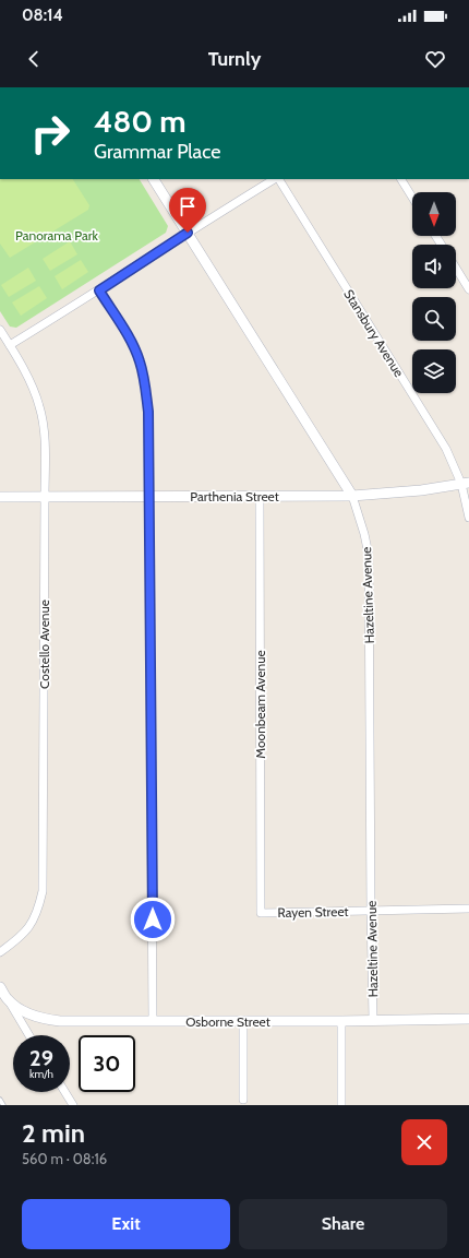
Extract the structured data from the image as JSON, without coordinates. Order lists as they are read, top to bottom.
{
  "streets": {
    "street": [
      "Stansbury Avenue",
      "Parthenia Street",
      "Hazeltine Avenue",
      "Costello Avenue",
      "Moonbeam Avenue",
      "Rayen Street",
      "Osborne Street"
    ]
  },
  "crossings": [
    ["Stansbury Avenue", "Parthenia Street"],
    ["Parthenia Street", "Hazeltine Avenue"],
    ["Parthenia Street", "Costello Avenue"],
    ["Parthenia Street", "Moonbeam Avenue"],
    ["Hazeltine Avenue", "Rayen Street"],
    ["Hazeltine Avenue", "Osborne Street"],
    ["Moonbeam Avenue", "Rayen Street"]
  ],
  "parks": ["Panorama Park"],
  "north": "bottom",
  "page": {
    "status": "08:14",
    "header": "Turnly",
    "turn": ["480 m", "Grammar Place"],
    "speed": "29 km/h",
    "limit": "30",
    "heading": ["2 min", "560 m · 08:16"],
    "buttons": ["Exit", "Share"]
  }
}
